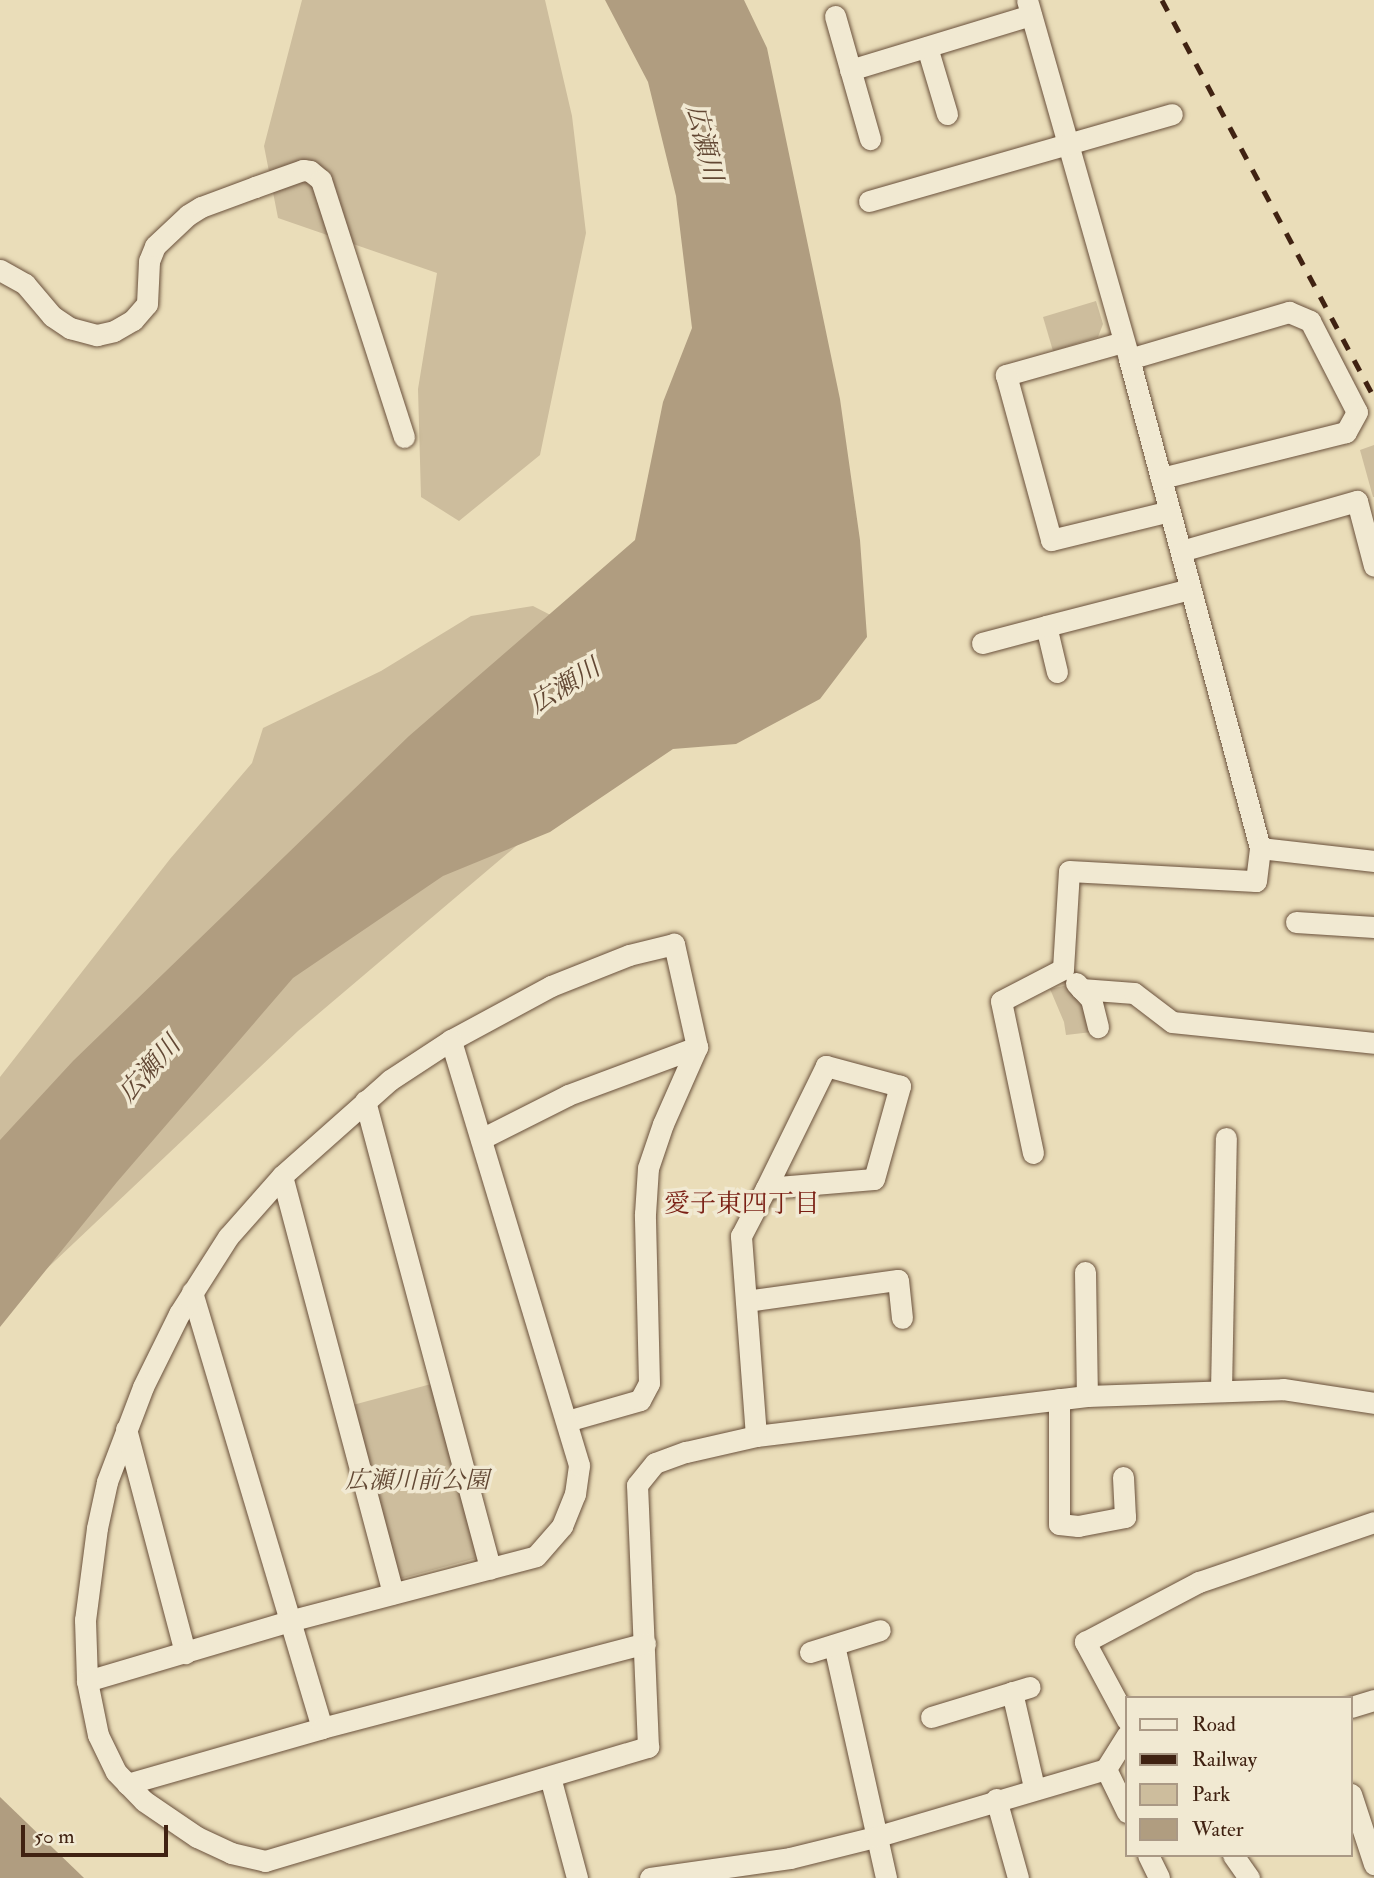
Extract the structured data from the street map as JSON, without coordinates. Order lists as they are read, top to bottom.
{
  "districts": ["愛子東四丁目"],
  "water": ["広瀬川"],
  "parks": ["広瀬川前公園"],
  "legend": [
    "Road",
    "Railway",
    "Park",
    "Water"
  ],
  "scale_bar": "50 m"
}
